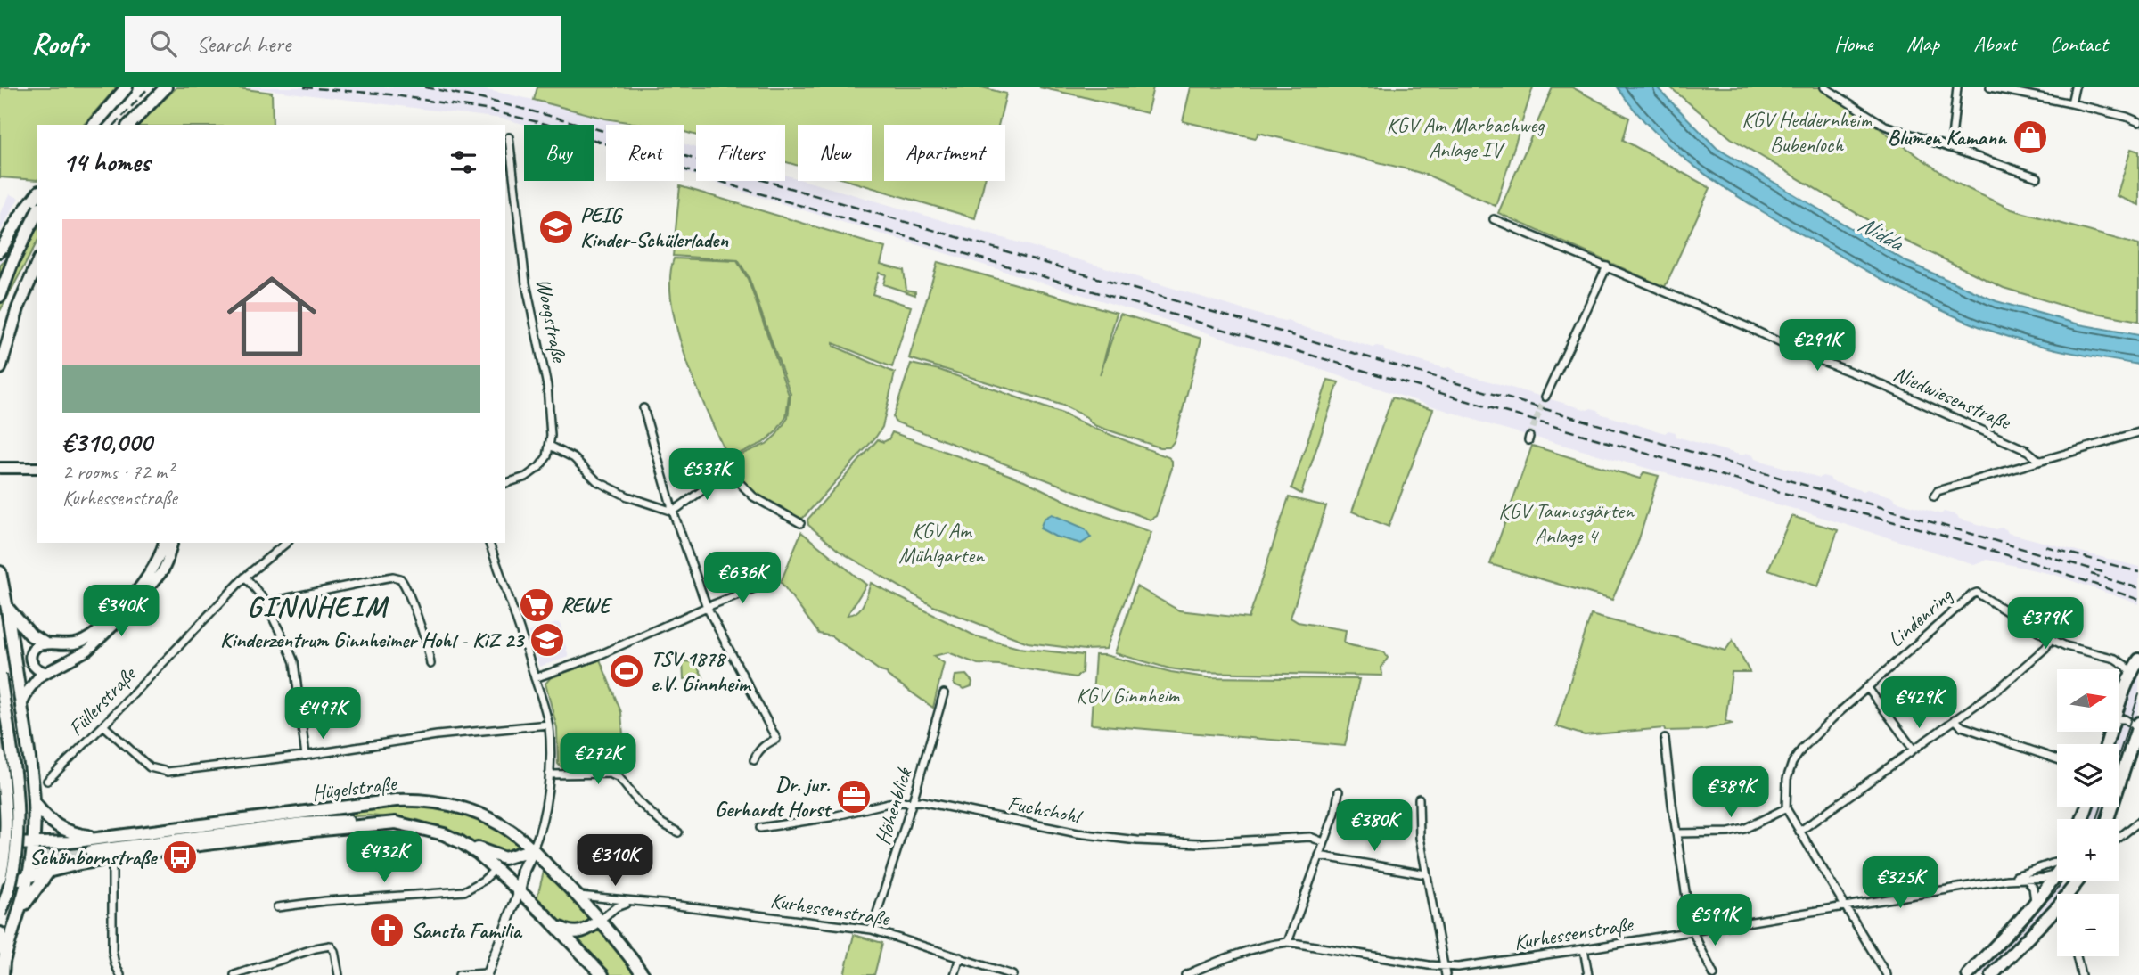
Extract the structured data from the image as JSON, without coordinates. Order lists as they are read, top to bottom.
{
  "streets": {
    "main road": ["Hügelstraße"],
    "street": [
      "Woogstraße",
      "Niedwiesenstraße",
      "Lindenring",
      "Füllerstraße",
      "Höhenblick",
      "Fuchshohl",
      "Kurhessenstraße"
    ]
  },
  "crossings": [
    ["Hügelstraße", "Kurhessenstraße"],
    ["Höhenblick", "Fuchshohl"],
    ["Höhenblick", "Kurhessenstraße"]
  ],
  "districts": ["GINNHEIM"],
  "water": ["Nidda"],
  "parks": [
    "KGV Heddernheim Bubenloch",
    "KGV Am Marbachweg Anlage IV",
    "KGV Taunusgärten Anlage 4",
    "KGV Am Mühlgarten",
    "KGV Ginnheim"
  ],
  "places": {
    "shop": ["Blumen Kamann"],
    "school or university": ["PEIG Kinder-Schülerladen", "Kinderzentrum Ginnheimer Hohl - KiZ 23"],
    "supermarket": ["REWE"],
    "sports": ["TSV 1878 e.V. Ginnheim"],
    "office": ["Dr. jur. Gerhardt Horst"],
    "bus stop": ["Schönbornstraße"],
    "church": ["Sancta Familia"]
  },
  "north": "right",
  "page": {
    "header": "Roofr",
    "search": "Search here",
    "nav": [
      "Home",
      "Map",
      "About",
      "Contact"
    ],
    "chip": [
      "Buy",
      "Rent",
      "Filters",
      "New",
      "Apartment"
    ],
    "heading": "14 homes",
    "list": [
      {
        "name": "€310,000",
        "note": "2 rooms · 72 m² · Kurhessenstraße"
      }
    ],
    "price": [
      "€291K",
      "€537K",
      "€636K",
      "€340K",
      "€379K",
      "€429K",
      "€497K",
      "€272K",
      "€389K",
      "€380K",
      "€432K",
      "€310K",
      "€325K",
      "€591K"
    ],
    "map_buttons": ["+", "−"]
  }
}
